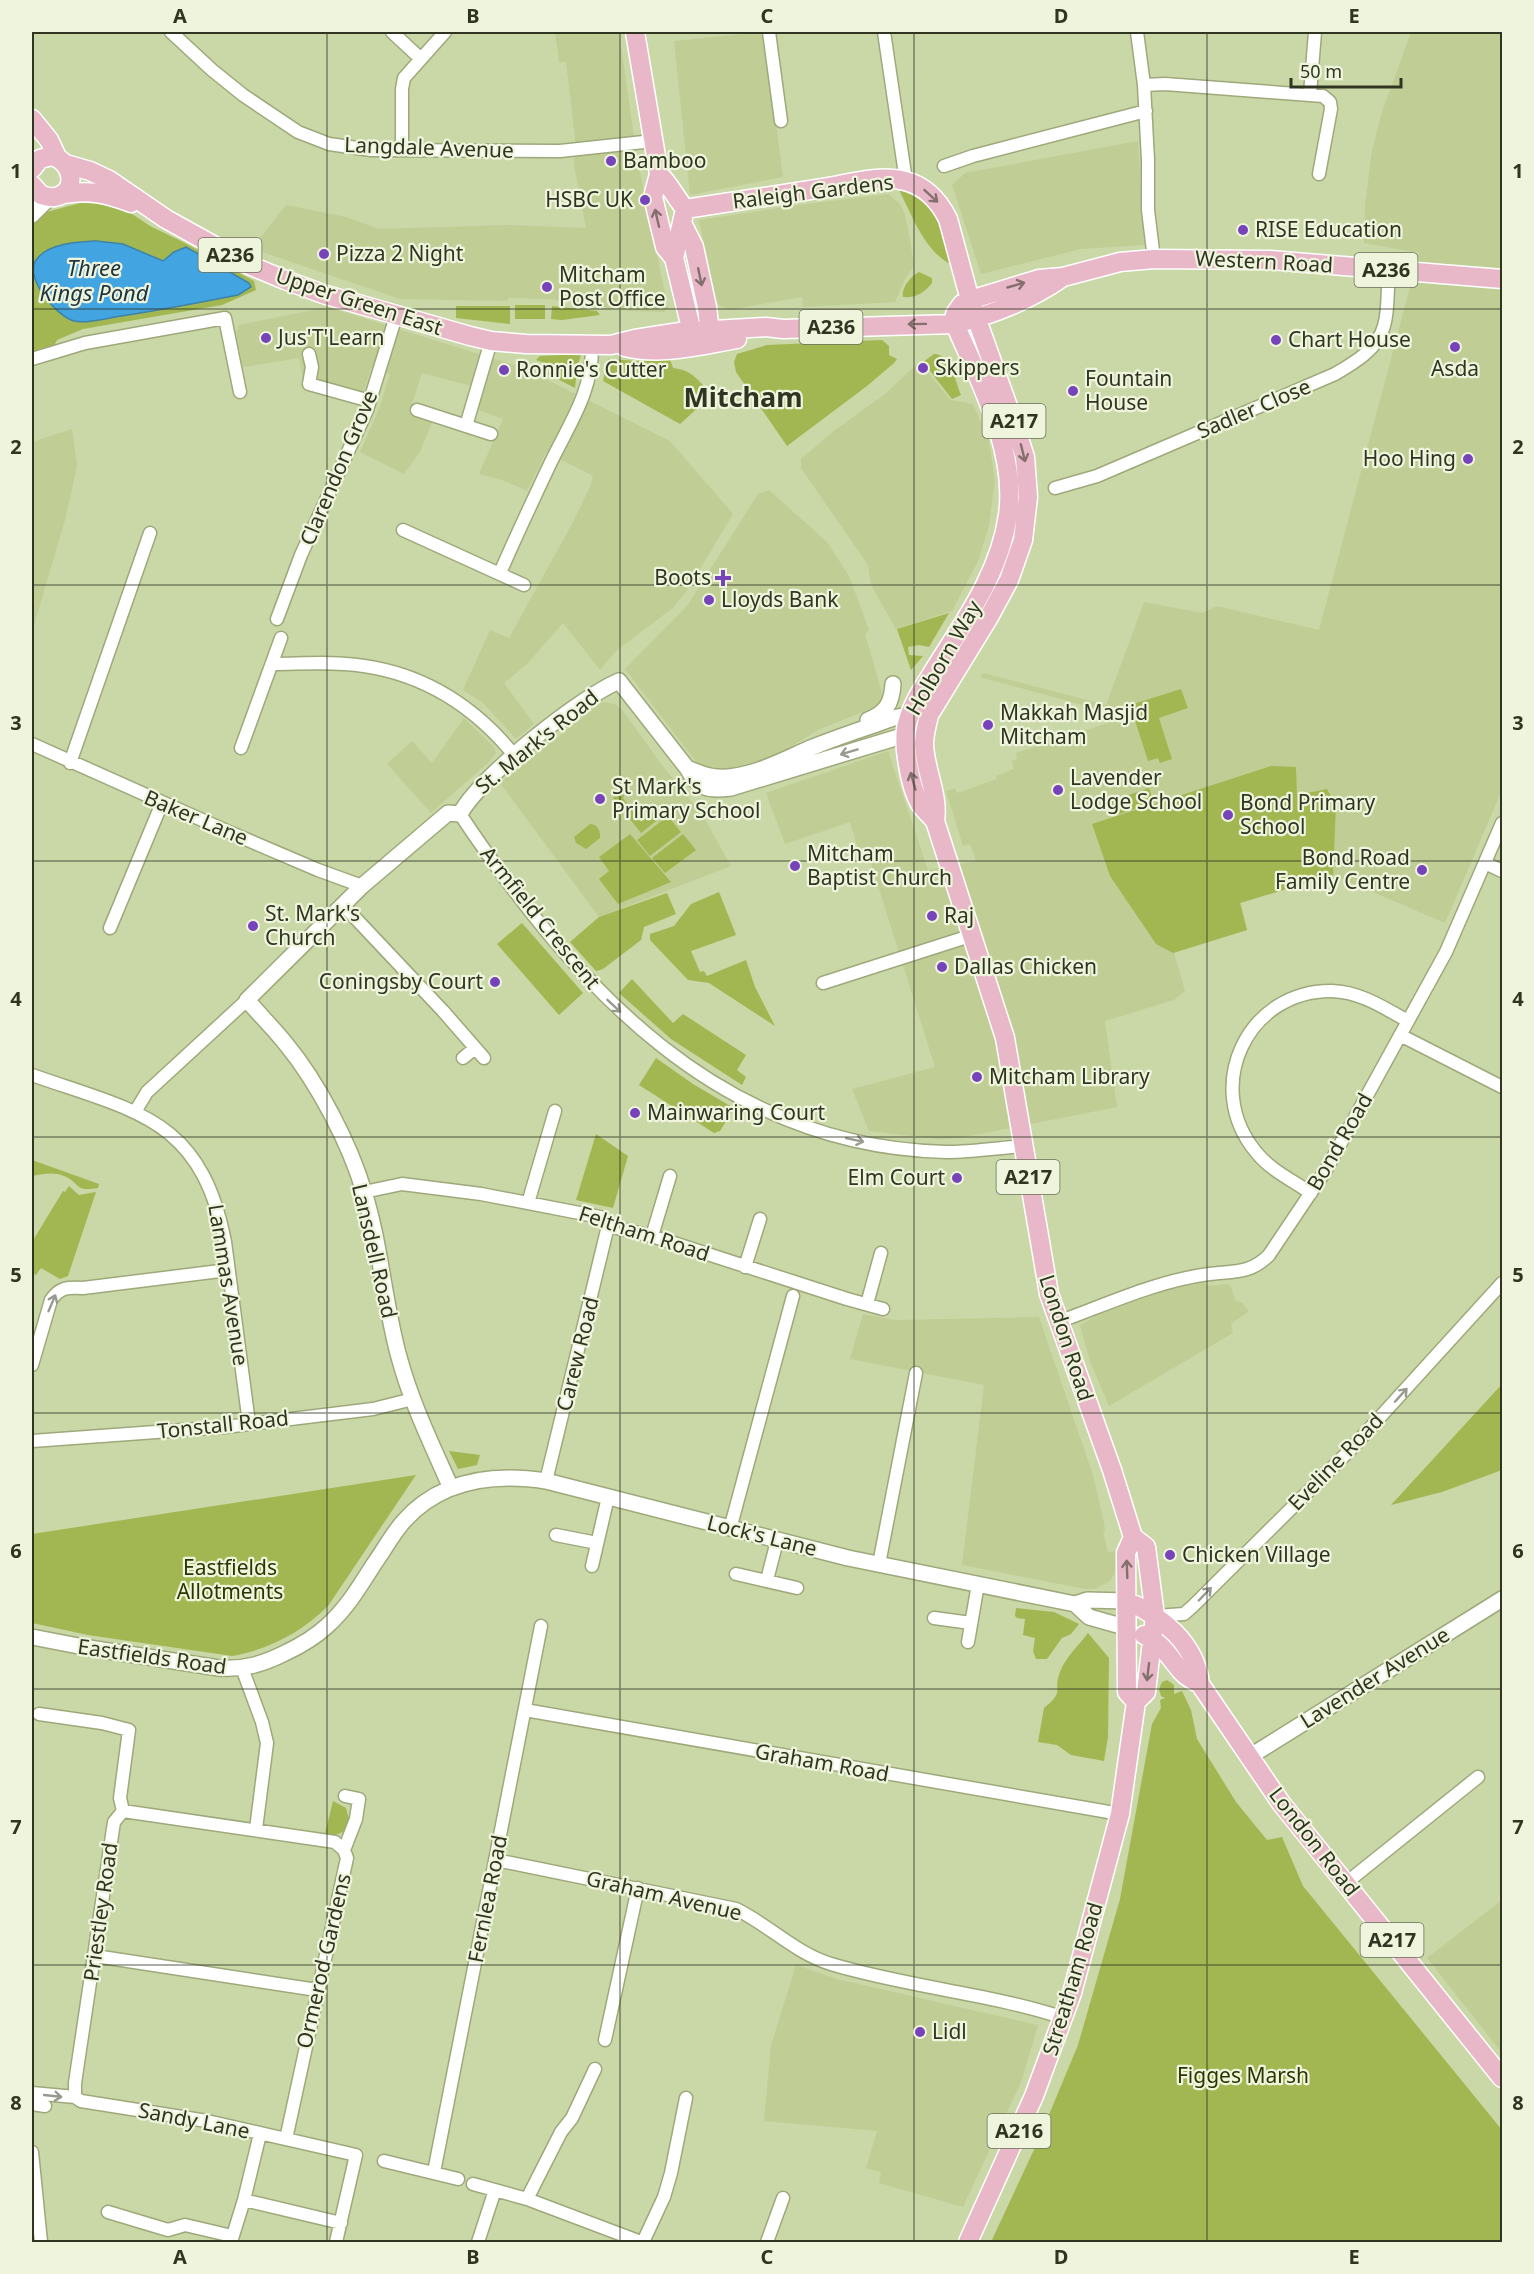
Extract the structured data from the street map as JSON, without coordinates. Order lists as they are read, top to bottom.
{
  "streets": {
    "main road": [
      "Raleigh Gardens",
      "A236",
      "Western Road",
      "Upper Green East",
      "A217",
      "Holborn Way",
      "London Road",
      "Streatham Road",
      "A216"
    ],
    "street": [
      "Langdale Avenue",
      "Sadler Close",
      "Clarendon Grove",
      "St. Mark's Road",
      "Baker Lane",
      "Armfield Crescent",
      "Bond Road",
      "Feltham Road",
      "Lansdell Road",
      "Lammas Avenue",
      "Carew Road",
      "Tonstall Road",
      "Eveline Road",
      "Lock's Lane",
      "Eastfields Road",
      "Lavender Avenue",
      "Graham Road",
      "Graham Avenue",
      "Fernlea Road",
      "Priestley Road",
      "Ormerod Gardens",
      "Sandy Lane"
    ]
  },
  "crossings": [
    ["Raleigh Gardens", "A236"],
    ["Raleigh Gardens", "Western Road"],
    ["Raleigh Gardens", "Holborn Way"],
    ["A236", "Western Road"],
    ["A236", "Upper Green East"],
    ["A236", "Holborn Way"],
    ["Western Road", "Sadler Close"],
    ["Western Road", "Holborn Way"],
    ["Upper Green East", "Clarendon Grove"],
    ["Holborn Way", "St. Mark's Road"],
    ["Holborn Way", "London Road"],
    ["St. Mark's Road", "Baker Lane"],
    ["St. Mark's Road", "Armfield Crescent"],
    ["St. Mark's Road", "Lansdell Road"],
    ["Armfield Crescent", "London Road"],
    ["Bond Road", "London Road"],
    ["Feltham Road", "Lansdell Road"],
    ["Feltham Road", "Carew Road"],
    ["Lansdell Road", "Tonstall Road"],
    ["Lansdell Road", "Lock's Lane"],
    ["Lansdell Road", "Eastfields Road"],
    ["Lammas Avenue", "Tonstall Road"],
    ["London Road", "Eveline Road"],
    ["London Road", "Lavender Avenue"],
    ["London Road", "Streatham Road"],
    ["Carew Road", "Lock's Lane"],
    ["Eveline Road", "Streatham Road"],
    ["Lock's Lane", "Eastfields Road"],
    ["Lock's Lane", "Streatham Road"],
    ["Graham Road", "Fernlea Road"],
    ["Graham Road", "Streatham Road"],
    ["Graham Avenue", "Fernlea Road"],
    ["Graham Avenue", "Streatham Road"],
    ["Priestley Road", "Sandy Lane"],
    ["Ormerod Gardens", "Sandy Lane"]
  ],
  "one_way": ["Armfield Crescent", "Eveline Road"],
  "districts": ["Mitcham"],
  "water": ["Three Kings Pond"],
  "parks": ["Eastfields Allotments", "Figges Marsh"],
  "places": {
    "other": [
      "Bamboo",
      "HSBC UK",
      "RISE Education",
      "Pizza 2 Night",
      "Mitcham Post Office",
      "Jus'T'Learn",
      "Chart House",
      "Asda",
      "Skippers",
      "Ronnie's Cutter",
      "Fountain House",
      "Hoo Hing",
      "Lloyds Bank",
      "Makkah Masjid Mitcham",
      "Lavender Lodge School",
      "St Mark's Primary School",
      "Bond Primary School",
      "Mitcham Baptist Church",
      "Bond Road Family Centre",
      "Raj",
      "St. Mark's Church",
      "Dallas Chicken",
      "Coningsby Court",
      "Mitcham Library",
      "Mainwaring Court",
      "Elm Court",
      "Chicken Village",
      "Lidl"
    ],
    "health": ["Boots"]
  },
  "scale_bar": "50 m",
  "grid": {
    "columns": [
      "A",
      "B",
      "C",
      "D",
      "E"
    ],
    "rows": [
      "1",
      "2",
      "3",
      "4",
      "5",
      "6",
      "7",
      "8"
    ]
  }
}
